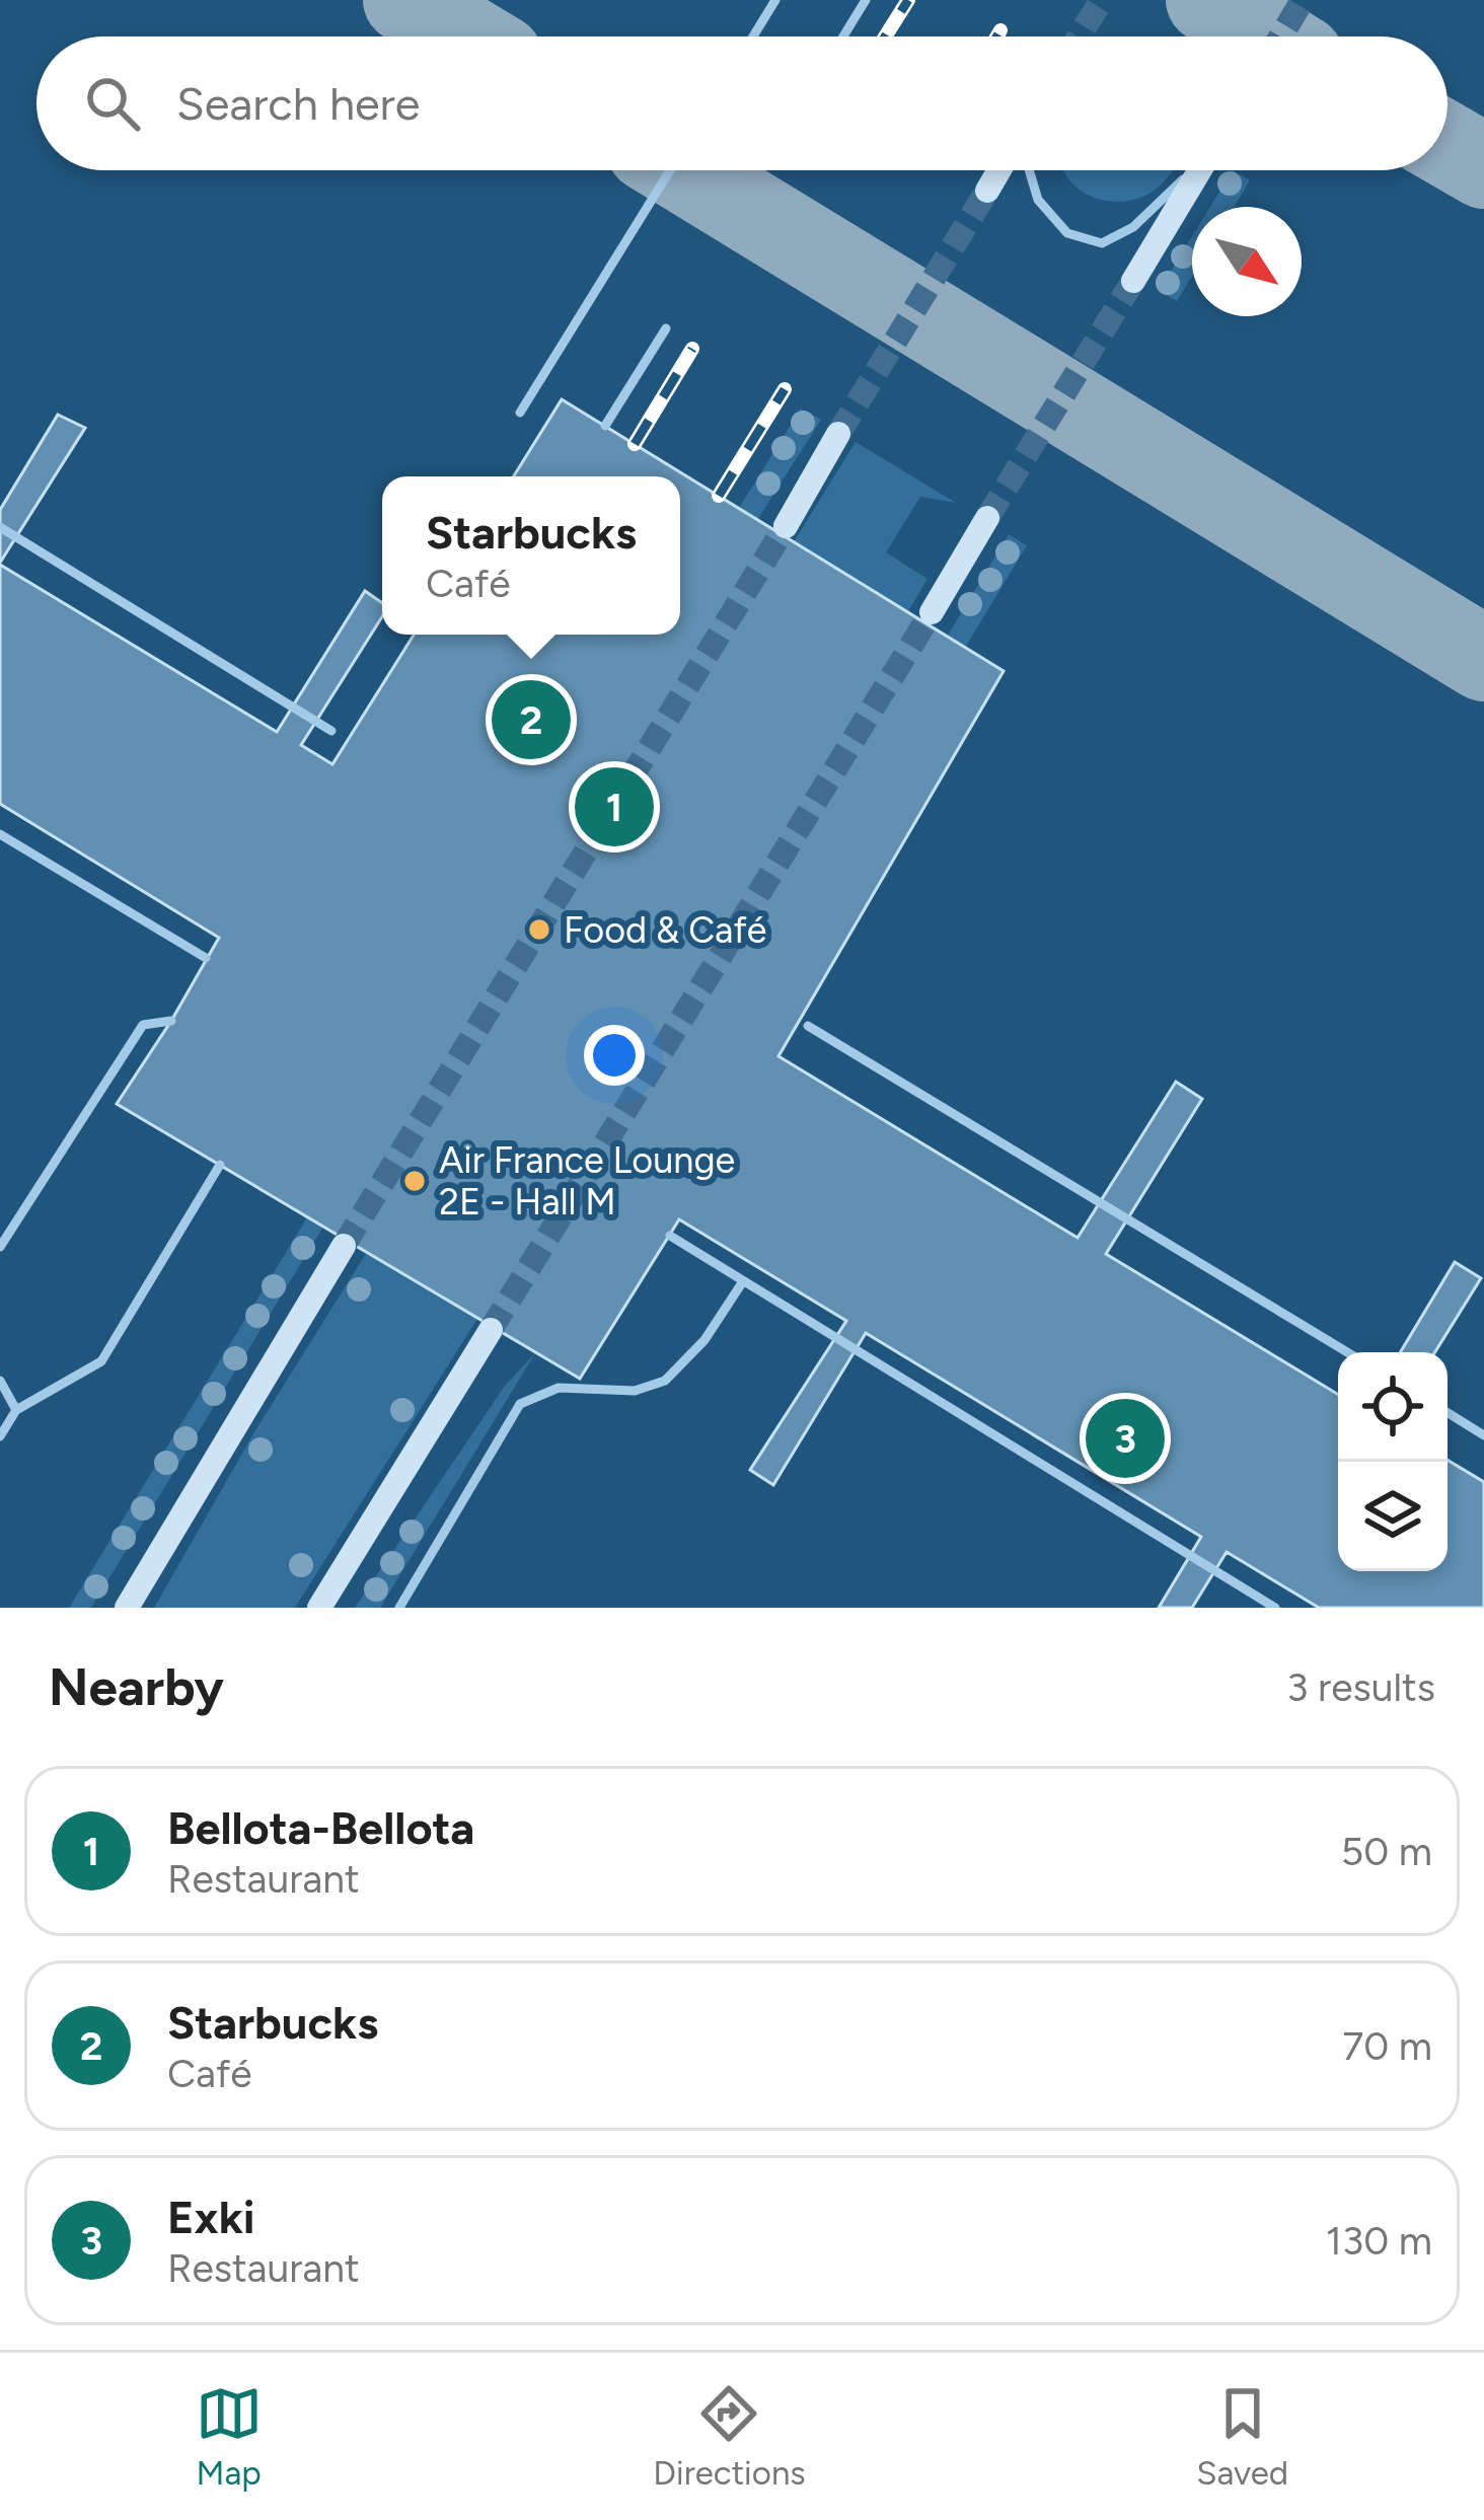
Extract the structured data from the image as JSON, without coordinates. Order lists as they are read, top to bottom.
{
  "places": ["Food & Café", "Air France Lounge 2E - Hall M"],
  "north": "bottom right",
  "page": {
    "search": "Search here",
    "popup": ["Starbucks", "Café"],
    "pins": ["2", "1", "3"],
    "heading": ["Nearby", "3 results"],
    "list": [
      {
        "mark": "1",
        "name": "Bellota-Bellota",
        "note": "Restaurant",
        "value": "50 m"
      },
      {
        "mark": "2",
        "name": "Starbucks",
        "note": "Café",
        "value": "70 m"
      },
      {
        "mark": "3",
        "name": "Exki",
        "note": "Restaurant",
        "value": "130 m"
      }
    ],
    "nav": ["Map", "Directions", "Saved"]
  }
}
